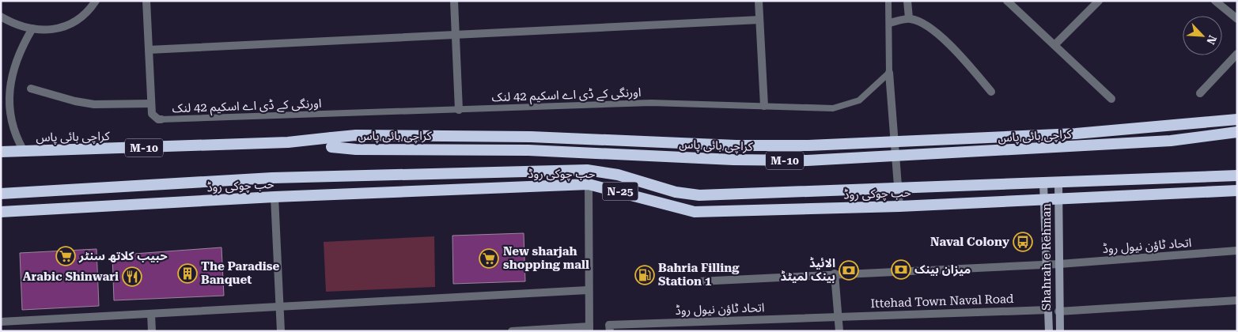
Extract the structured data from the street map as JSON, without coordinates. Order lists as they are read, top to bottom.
{
  "streets": {
    "highway": [
      "کراچی بائی پاس",
      "M-10",
      "حب چوکی روڈ",
      "N-25"
    ],
    "main road": ["Shahrah e Rehman"],
    "street": ["اتحاد ٹاؤن نیول روڈ", "Ittehad Town Naval Road"],
    "lane": ["اورنگی کے ڈی اے اسکیم 42 لنک"]
  },
  "crossings": [
    ["حب چوکی روڈ", "Shahrah e Rehman"],
    ["اتحاد ٹاؤن نیول روڈ", "Shahrah e Rehman"],
    ["اتحاد ٹاؤن نیول روڈ", "Ittehad Town Naval Road"],
    ["Shahrah e Rehman", "Ittehad Town Naval Road"]
  ],
  "places": {
    "bus stop": ["Naval Colony"],
    "supermarket": ["حبیب کلاتھ سنٹر", "New sharjah shopping mall"],
    "bank": ["میزان بینک", "الائیڈ بینک لمیٹڈ"],
    "building": ["The Paradise Banquet"],
    "fuel station": ["Bahria Filling Station 1"],
    "restaurant": ["Arabic Shinwari"]
  },
  "north": "bottom right"
}
